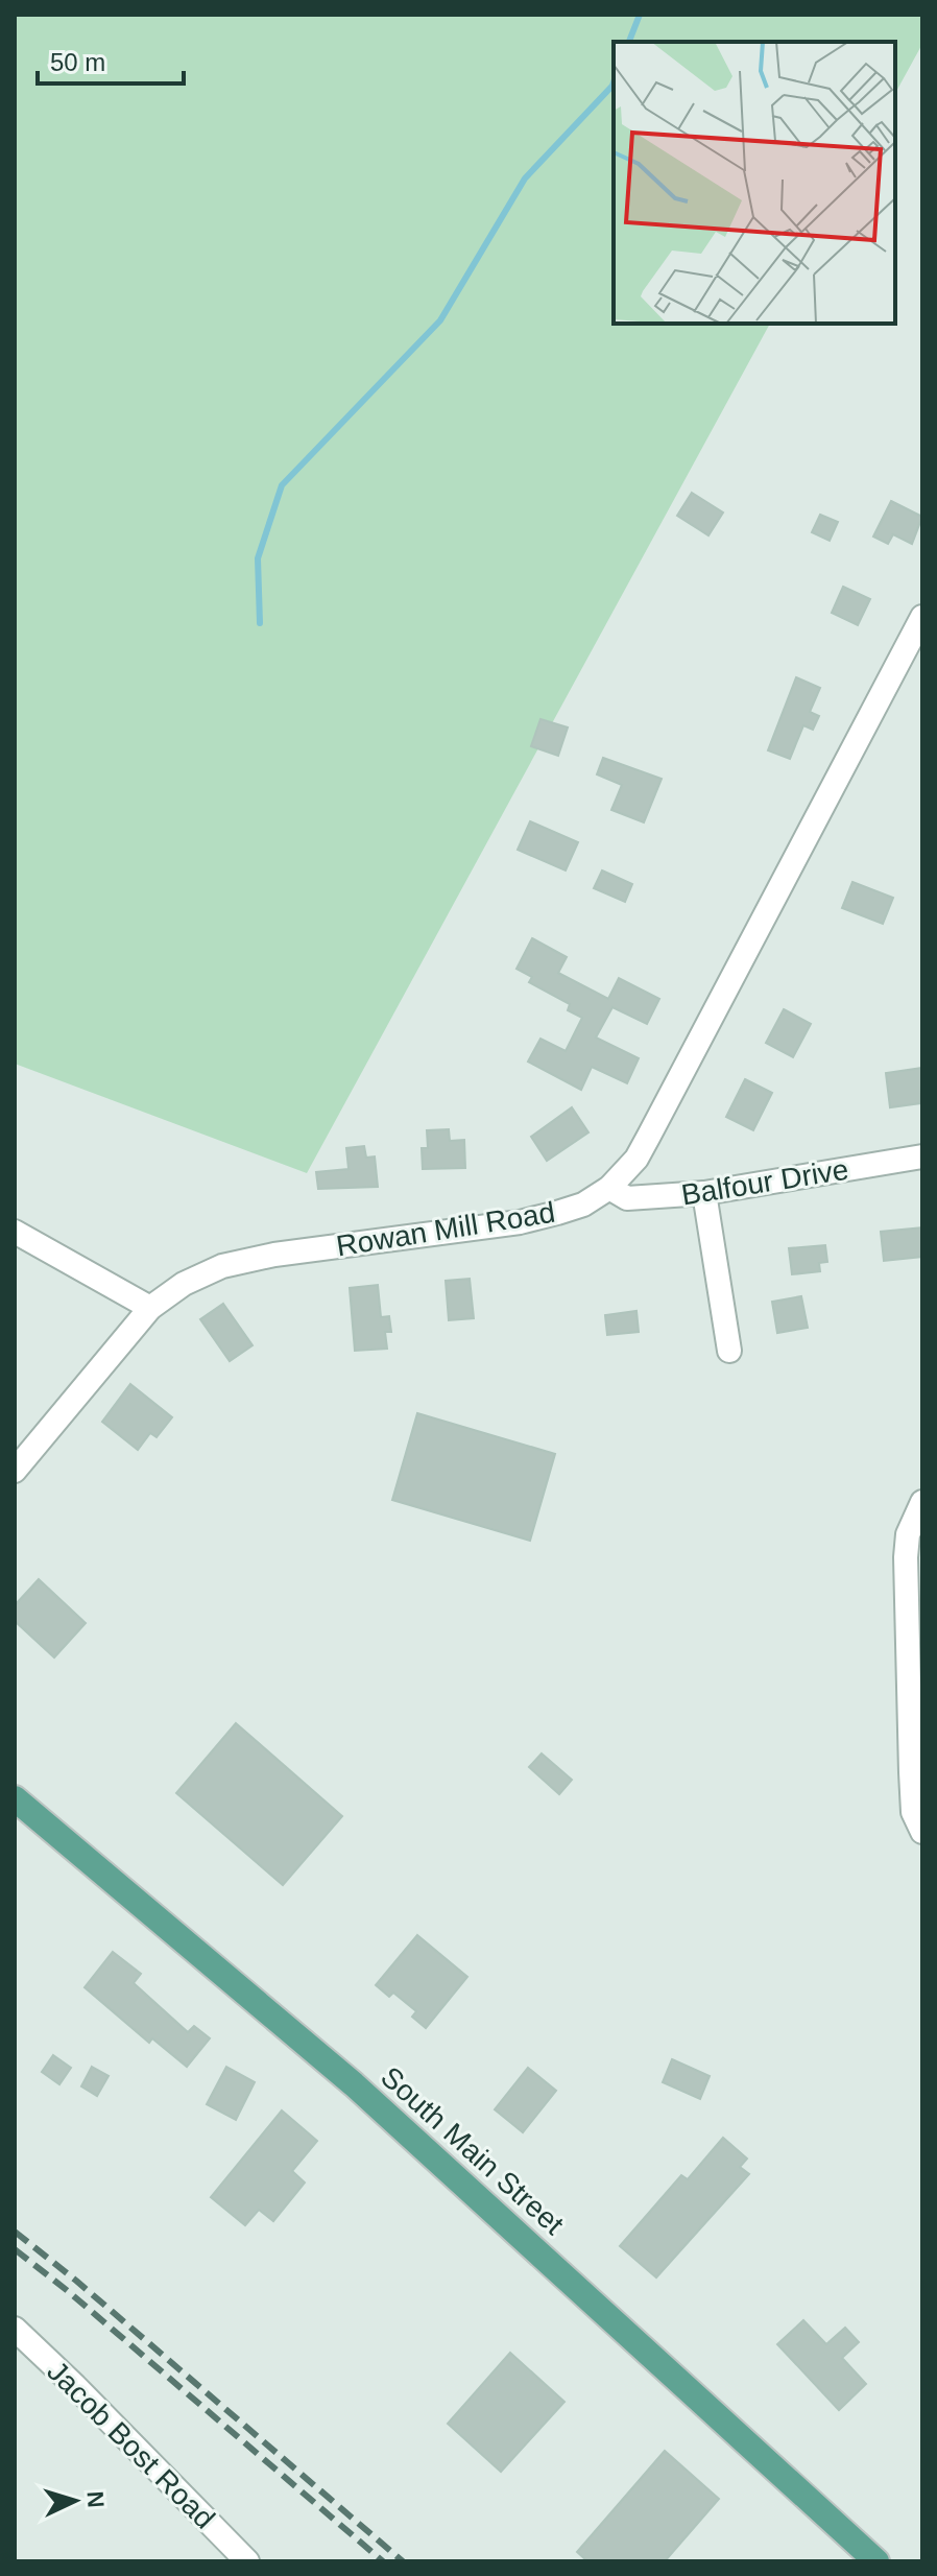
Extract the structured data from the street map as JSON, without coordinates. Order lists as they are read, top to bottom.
{
  "streets": {
    "main road": ["South Main Street"],
    "street": ["Balfour Drive", "Rowan Mill Road", "Jacob Bost Road"]
  },
  "crossings": [
    ["Balfour Drive", "Rowan Mill Road"]
  ],
  "scale_bar": "50 m",
  "north": "right"
}
